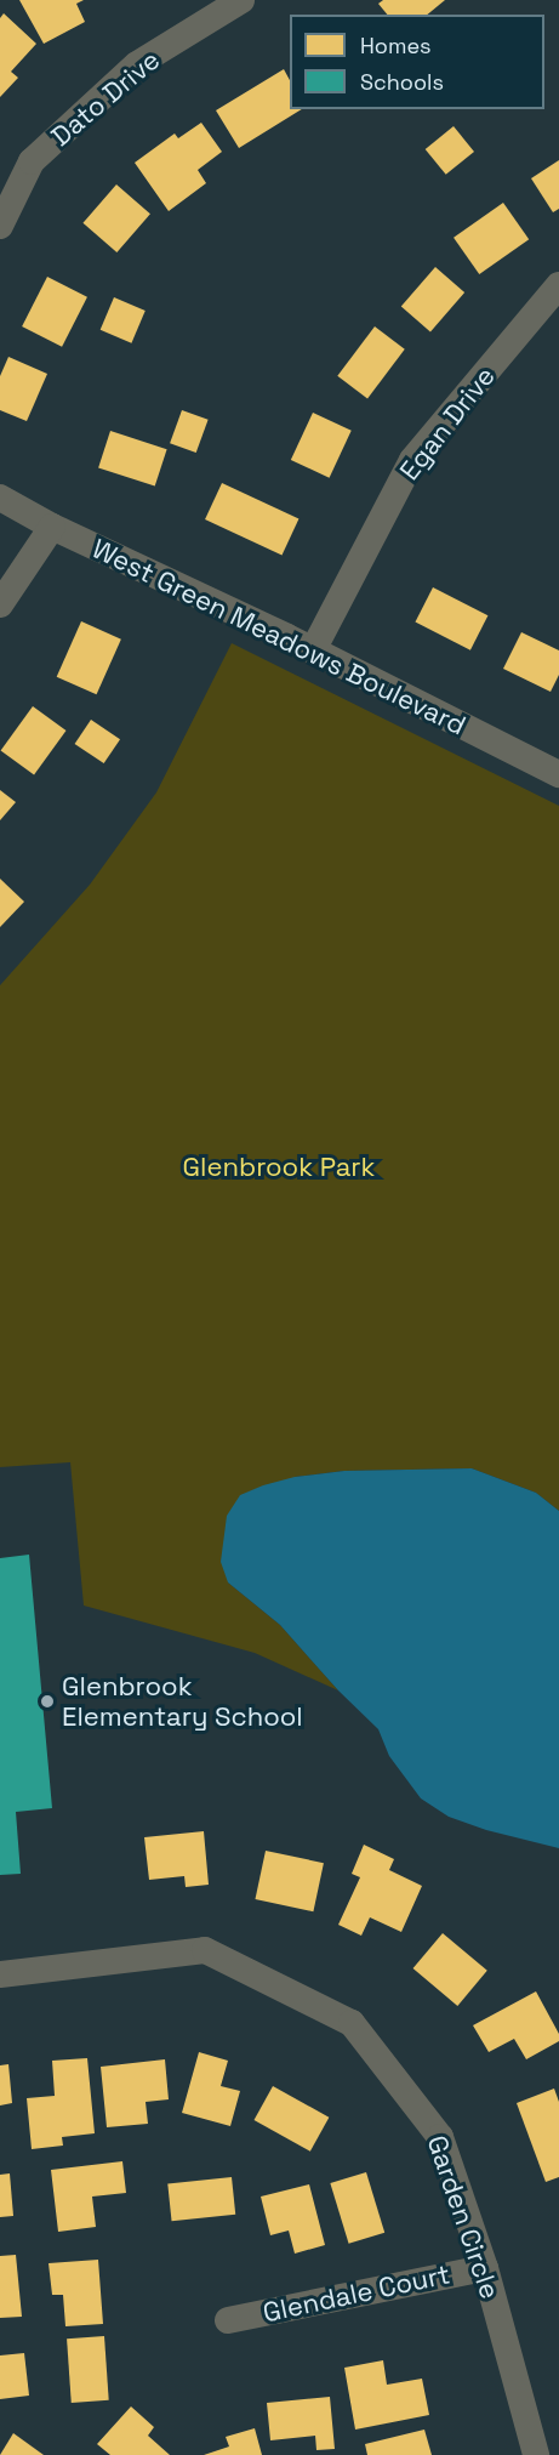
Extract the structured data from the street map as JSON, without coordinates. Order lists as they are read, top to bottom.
{
  "streets": {
    "street": [
      "Dato Drive",
      "Egan Drive",
      "West Green Meadows Boulevard",
      "Garden Circle",
      "Glendale Court"
    ]
  },
  "crossings": [
    ["Egan Drive", "West Green Meadows Boulevard"],
    ["Garden Circle", "Glendale Court"]
  ],
  "parks": ["Glenbrook Park"],
  "places": ["Glenbrook Elementary School"],
  "legend": ["Homes", "Schools"]
}
